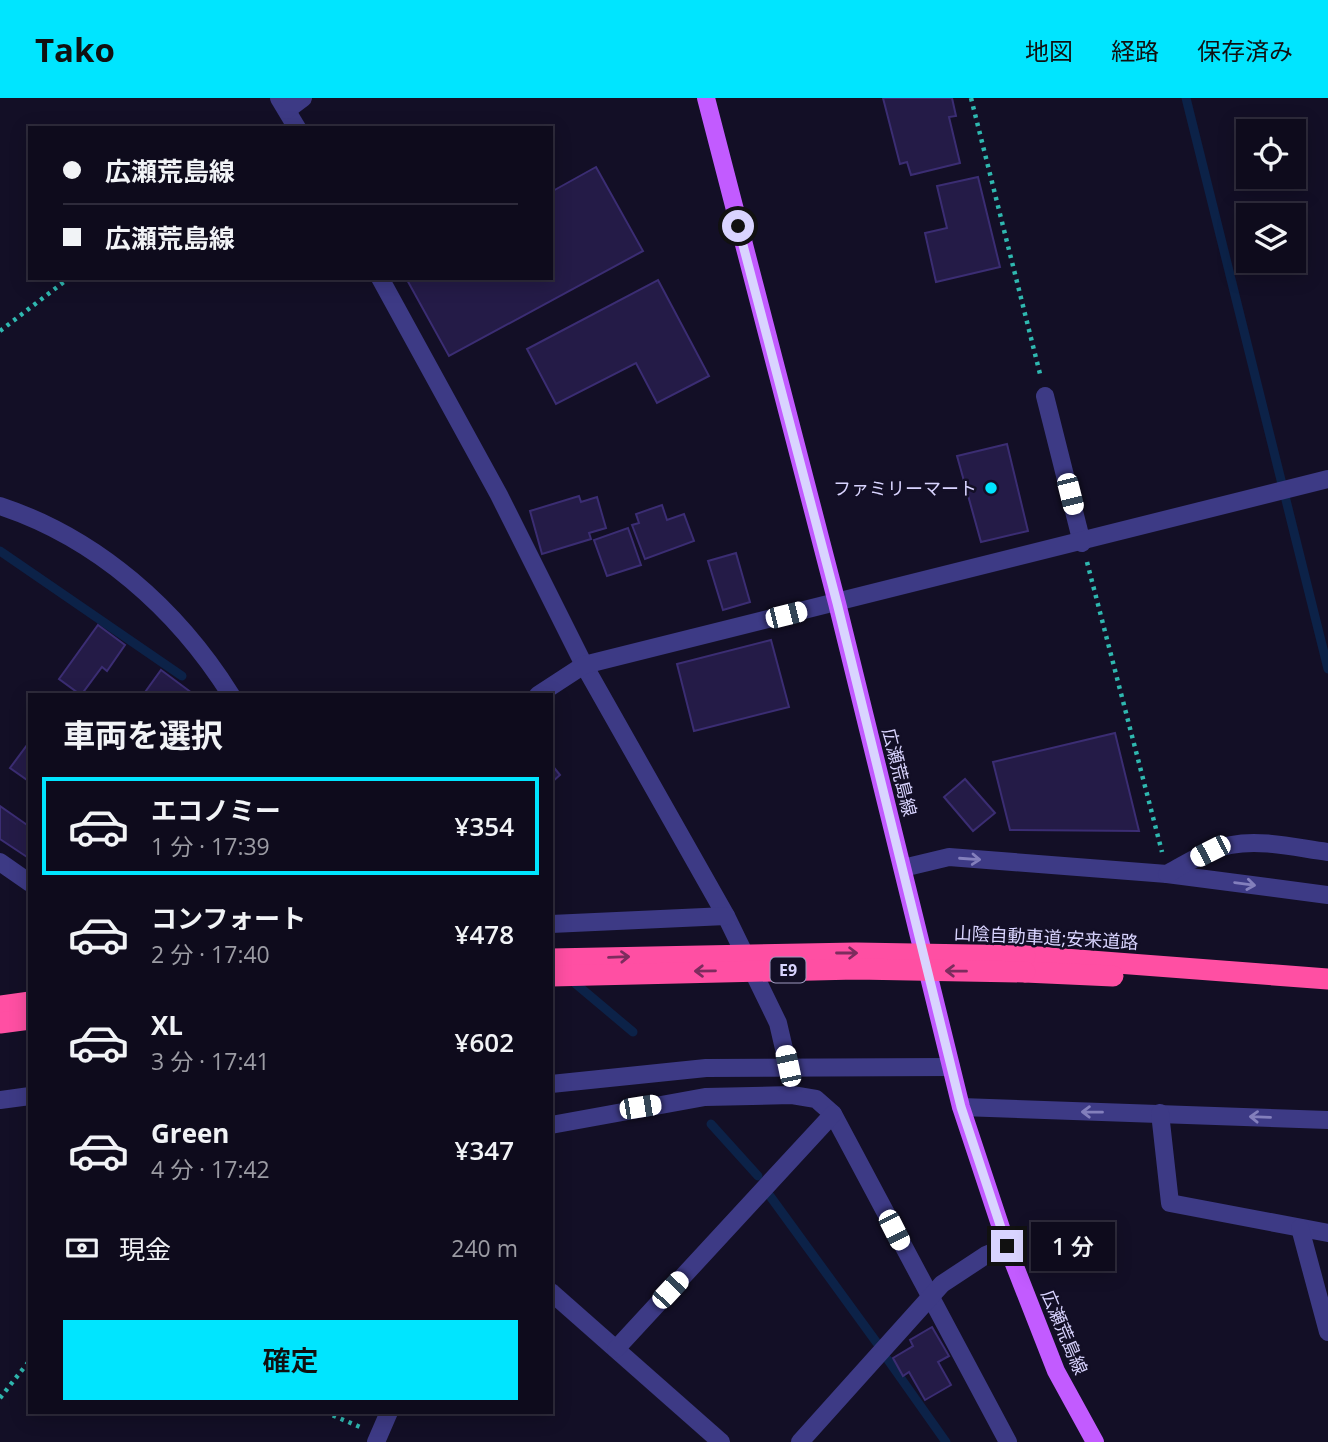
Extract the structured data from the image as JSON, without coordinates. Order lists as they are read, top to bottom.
{
  "streets": {
    "highway": ["山陰自動車道;安来道路", "E9"],
    "main road": ["広瀬荒島線"]
  },
  "places": ["ファミリーマート"],
  "page": {
    "header": "Tako",
    "nav": ["地図", "経路", "保存済み"],
    "banner": ["広瀬荒島線", "広瀬荒島線"],
    "heading": "車両を選択",
    "list": [
      {
        "name": "エコノミー",
        "note": "1 分 · 17:39",
        "value": "¥354"
      },
      {
        "name": "コンフォート",
        "note": "2 分 · 17:40",
        "value": "¥478"
      },
      {
        "name": "XL",
        "note": "3 分 · 17:41",
        "value": "¥602"
      },
      {
        "name": "Green",
        "note": "4 分 · 17:42",
        "value": "¥347"
      }
    ],
    "pay": ["現金", "240 m"],
    "bubble": "1 分",
    "buttons": "確定"
  }
}
